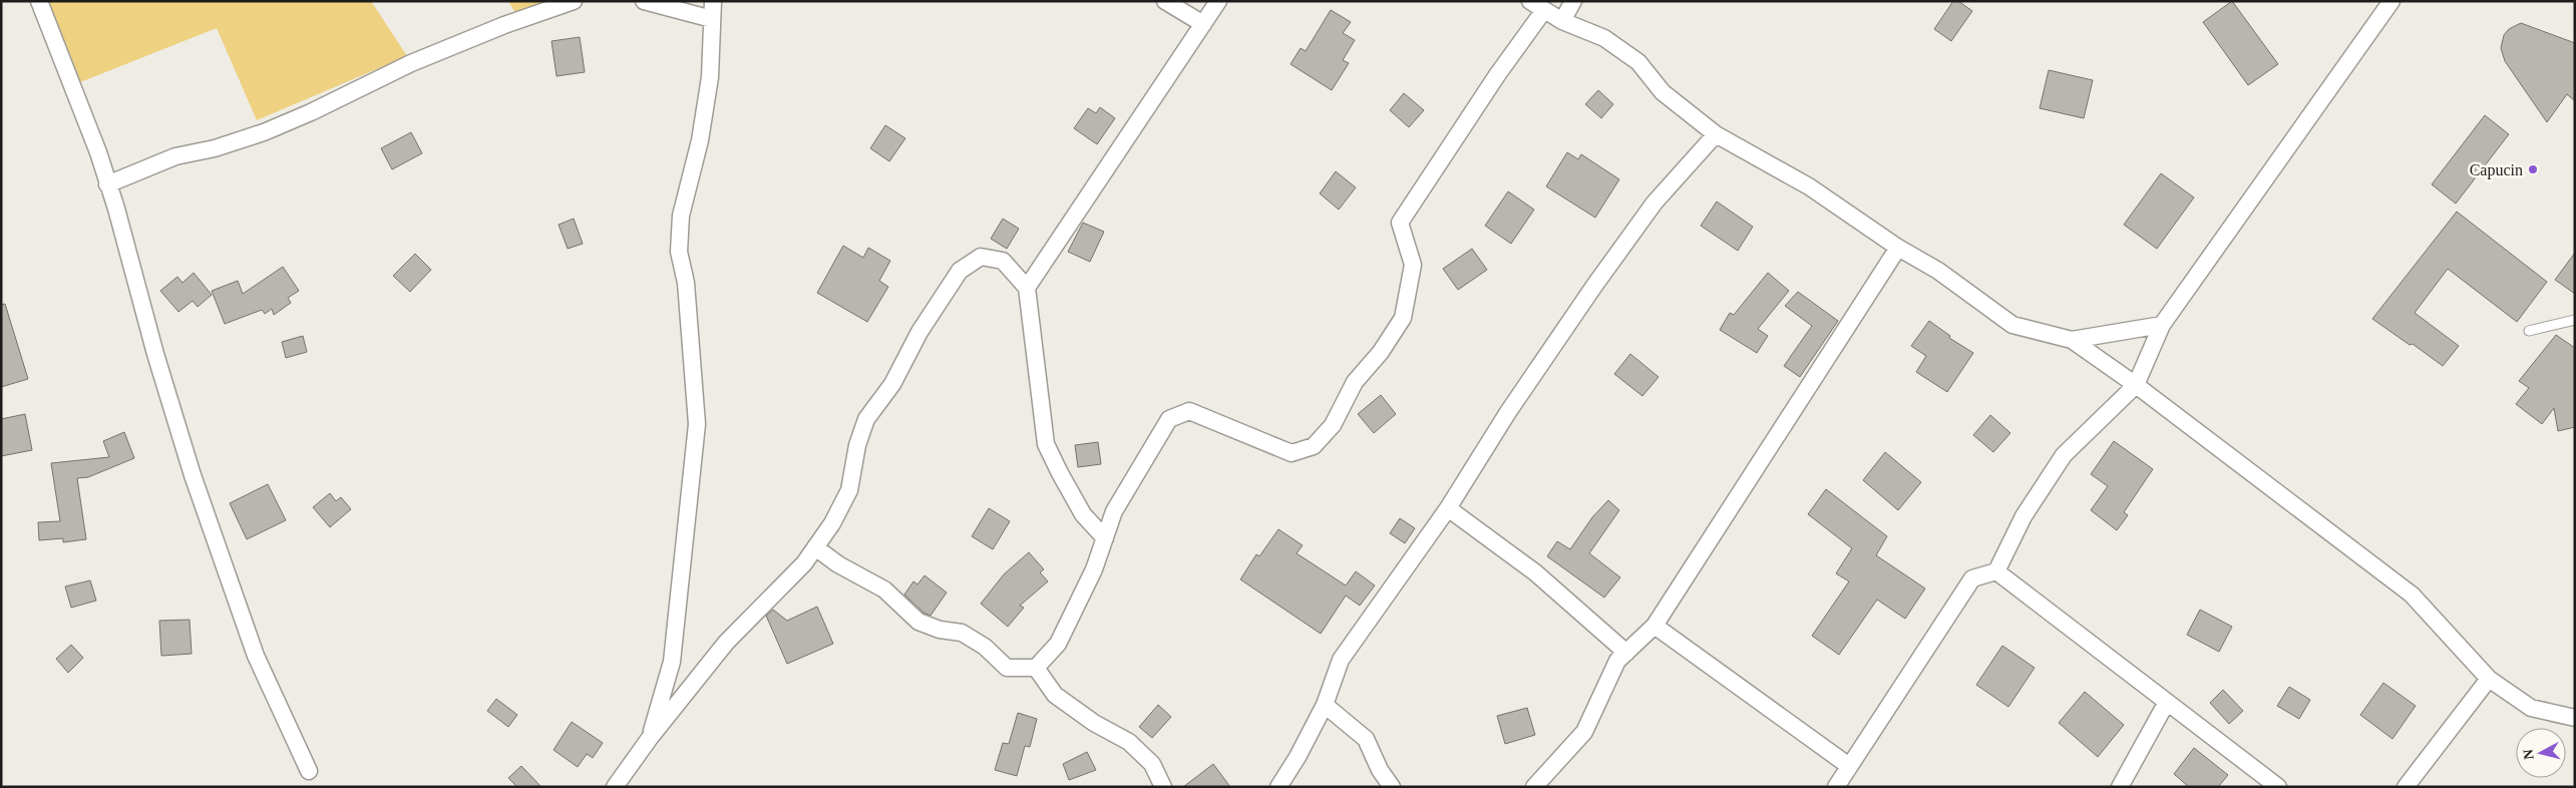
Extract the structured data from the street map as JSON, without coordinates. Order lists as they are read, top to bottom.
{
  "places": ["Capucin"],
  "north": "left"
}
